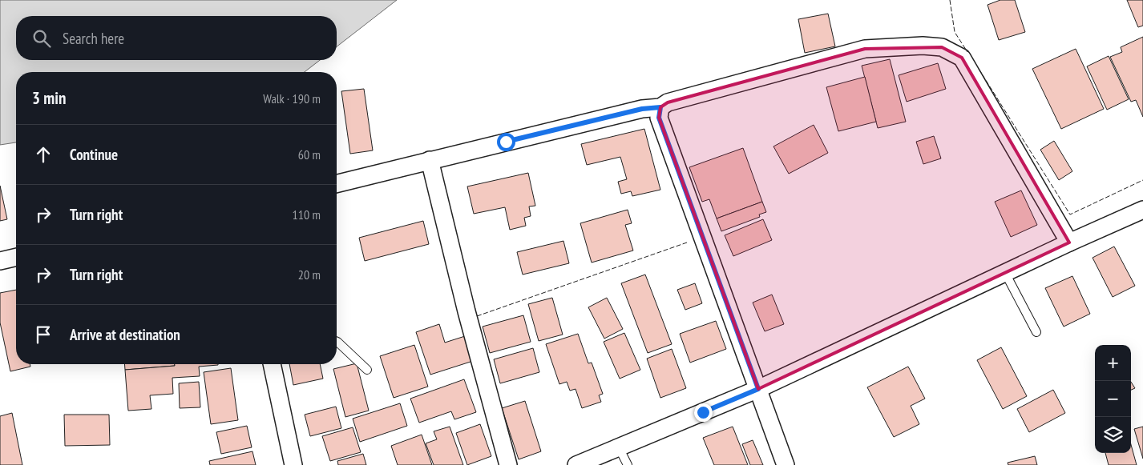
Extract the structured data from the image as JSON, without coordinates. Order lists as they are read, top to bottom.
{
  "page": {
    "search": "Search here",
    "heading": ["3 min", "Walk · 190 m"],
    "list": [
      ["Continue", "60 m"],
      ["Turn right", "110 m"],
      ["Turn right", "20 m"],
      "Arrive at destination"
    ],
    "map_buttons": ["+", "−"]
  }
}
